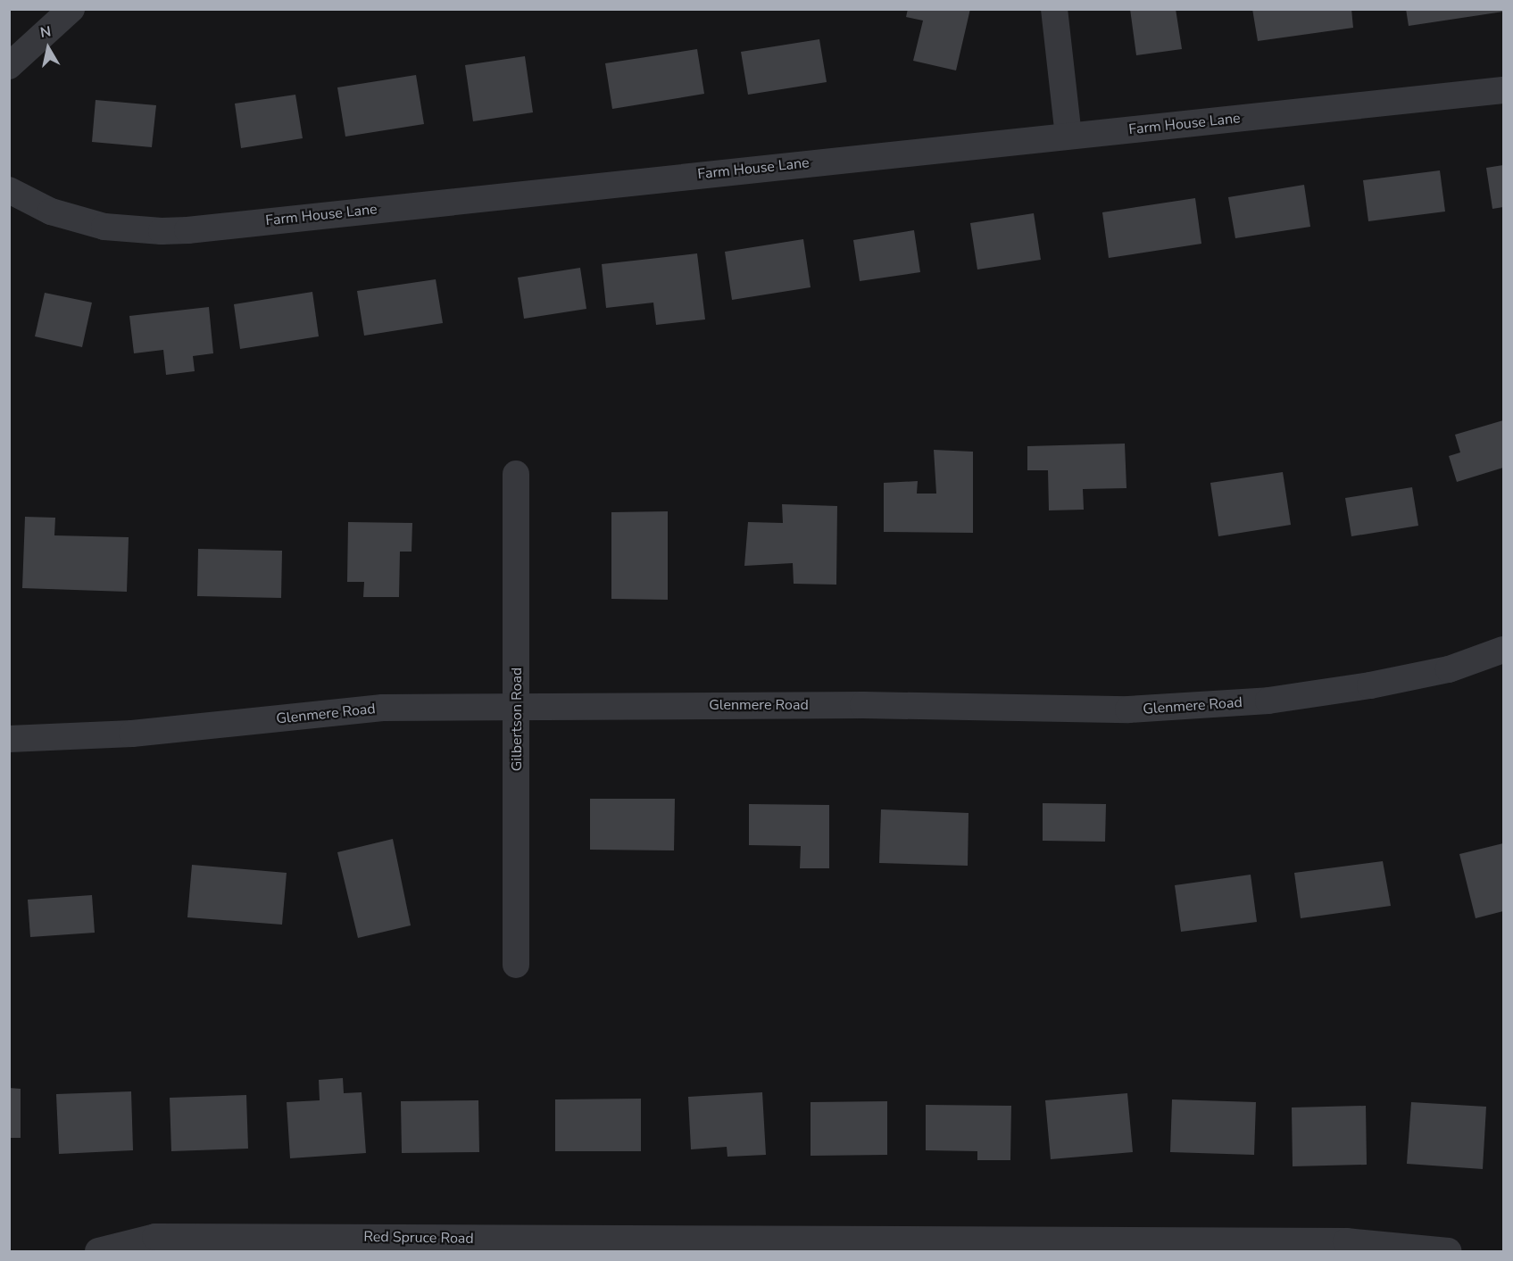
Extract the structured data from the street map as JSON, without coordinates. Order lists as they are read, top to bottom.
{
  "streets": {
    "street": [
      "Farm House Lane",
      "Glenmere Road",
      "Gilbertson Road",
      "Red Spruce Road"
    ]
  },
  "crossings": [
    ["Glenmere Road", "Gilbertson Road"]
  ],
  "north": "top"
}
